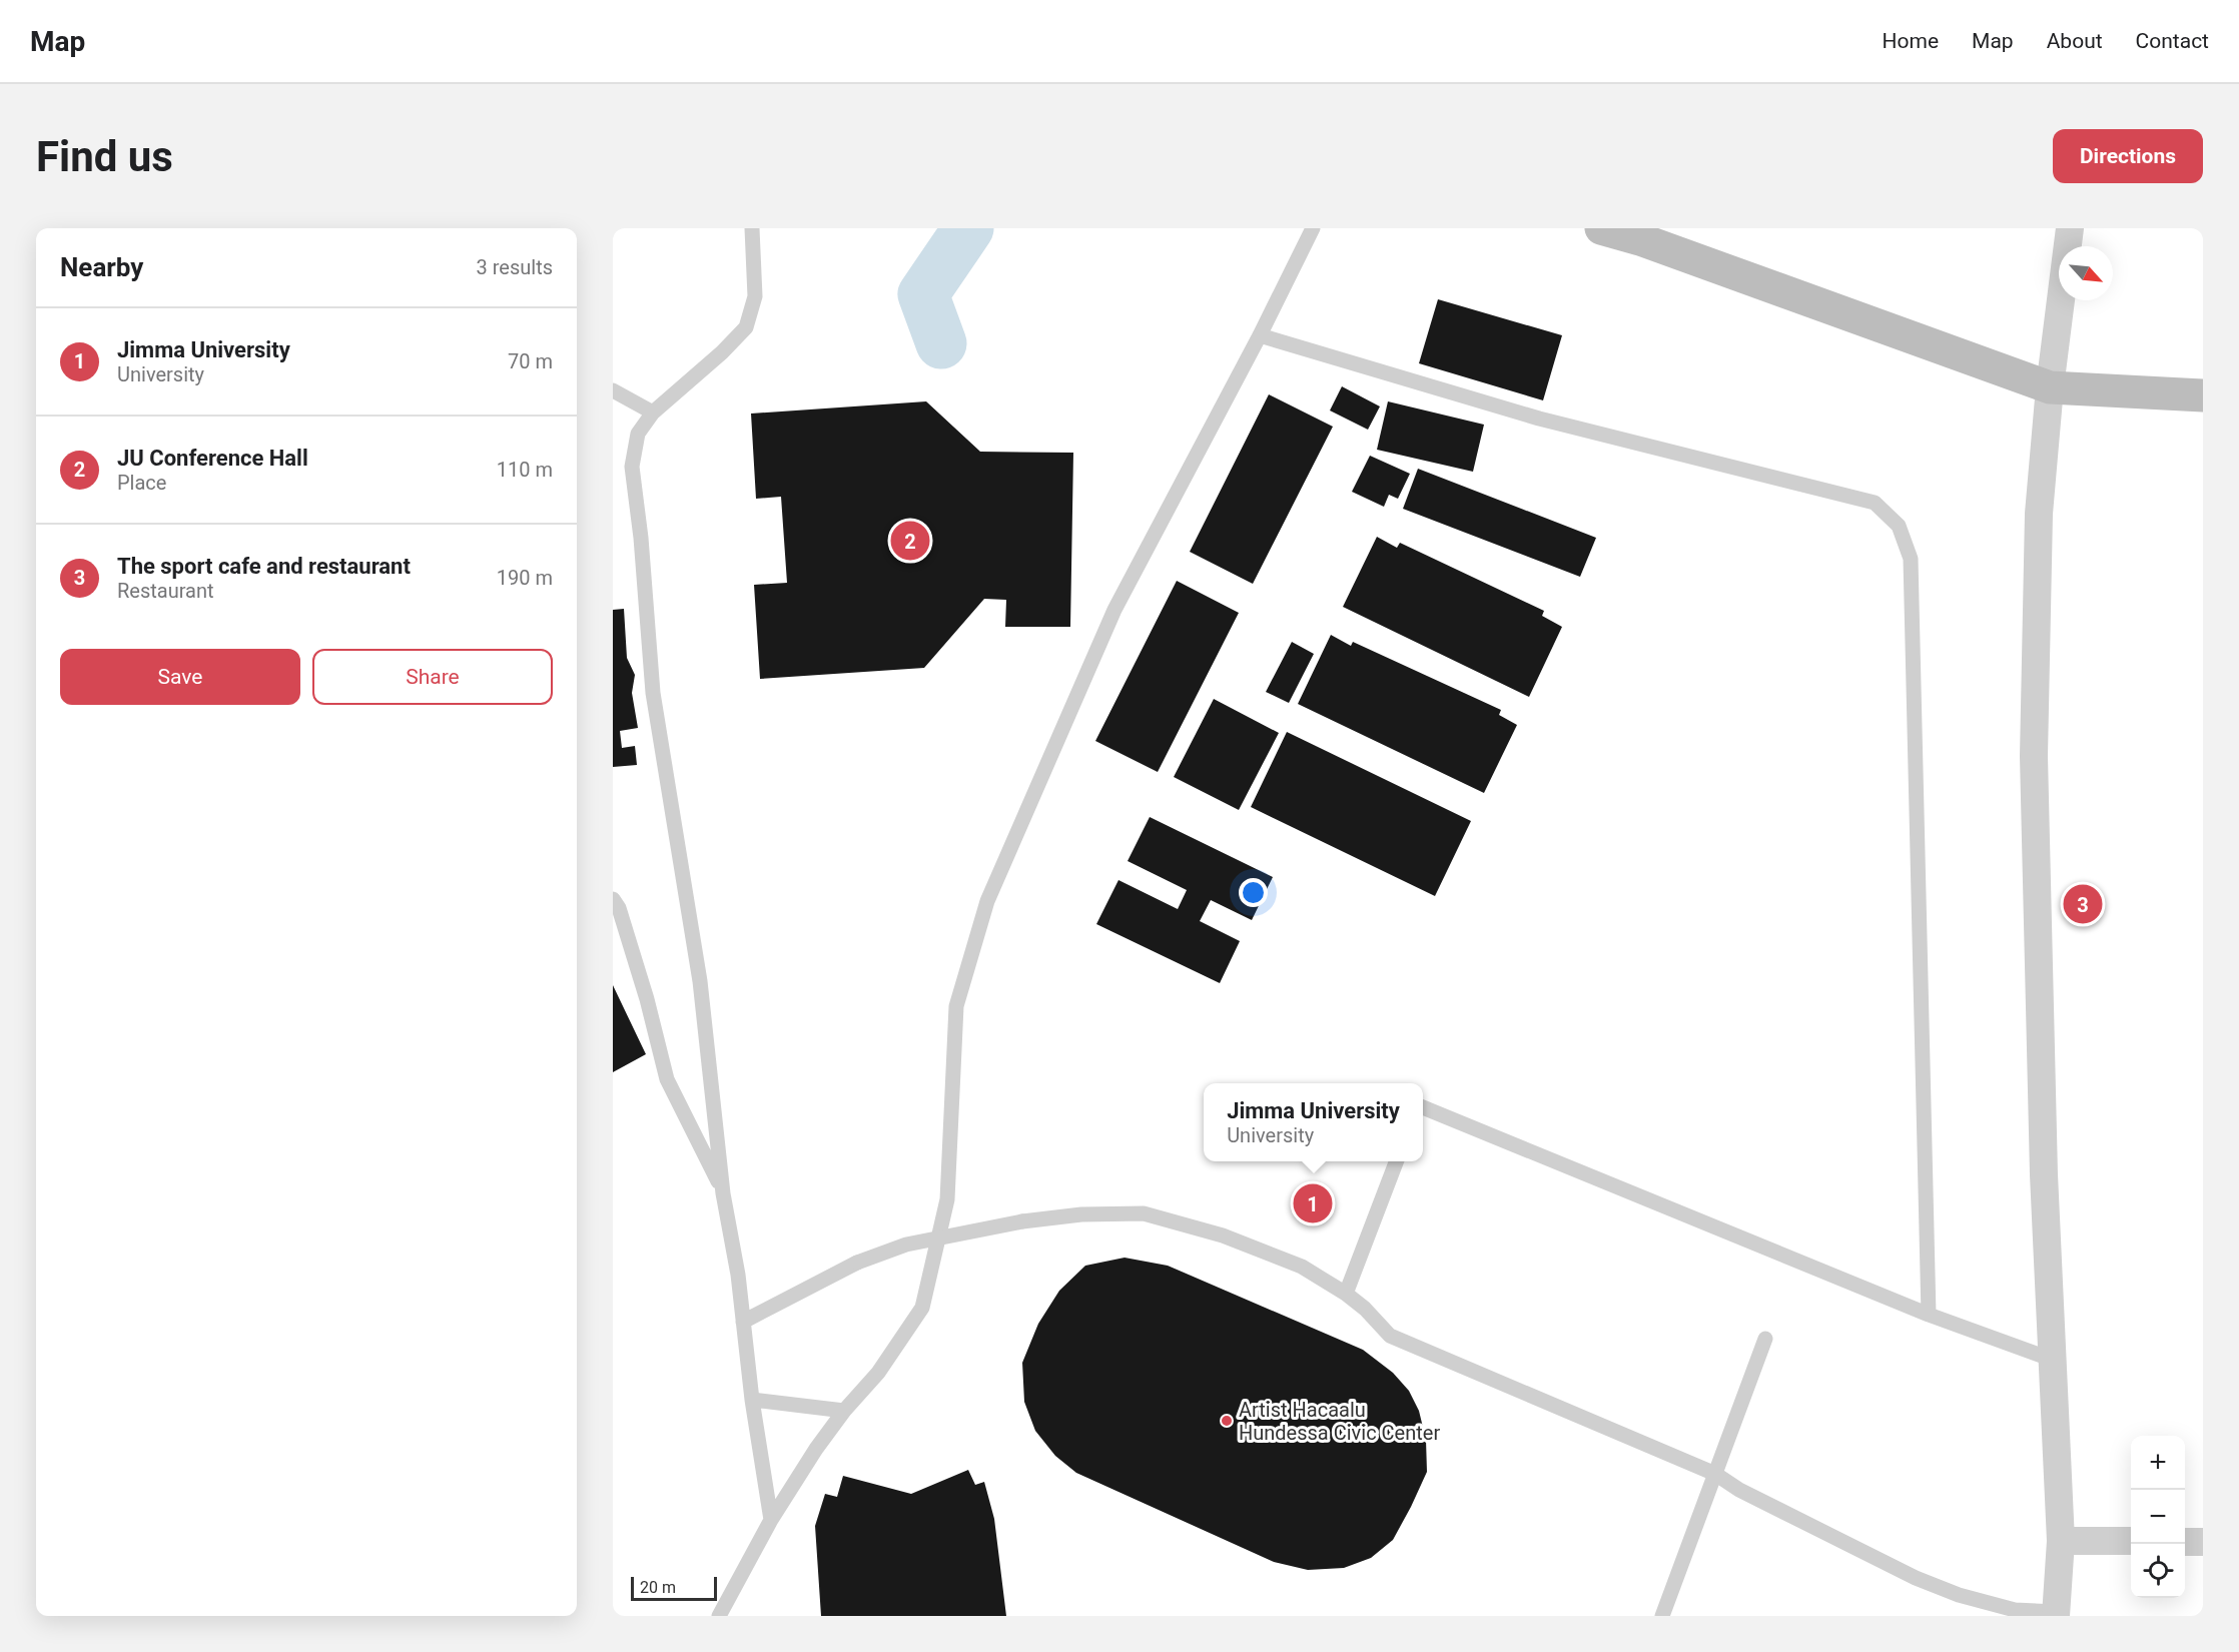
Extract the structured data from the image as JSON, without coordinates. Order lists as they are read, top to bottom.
{
  "places": ["Artist Hacaalu Hundessa Civic Center"],
  "scale_bar": "20 m",
  "north": "bottom right",
  "page": {
    "header": "Map",
    "nav": [
      "Home",
      "Map",
      "About",
      "Contact"
    ],
    "buttons": [
      "Directions",
      ["Save", "Share"]
    ],
    "title": "Find us",
    "heading": ["Nearby", "3 results"],
    "list": [
      {
        "mark": "1",
        "name": "Jimma University",
        "note": "University",
        "value": "70 m"
      },
      {
        "mark": "2",
        "name": "JU Conference Hall",
        "note": "Place",
        "value": "110 m"
      },
      {
        "mark": "3",
        "name": "The sport cafe and restaurant",
        "note": "Restaurant",
        "value": "190 m"
      }
    ],
    "pins": ["2", "3", "1"],
    "popup": ["Jimma University", "University"],
    "map_buttons": ["+", "−"],
    "scale": "20 m"
  }
}
